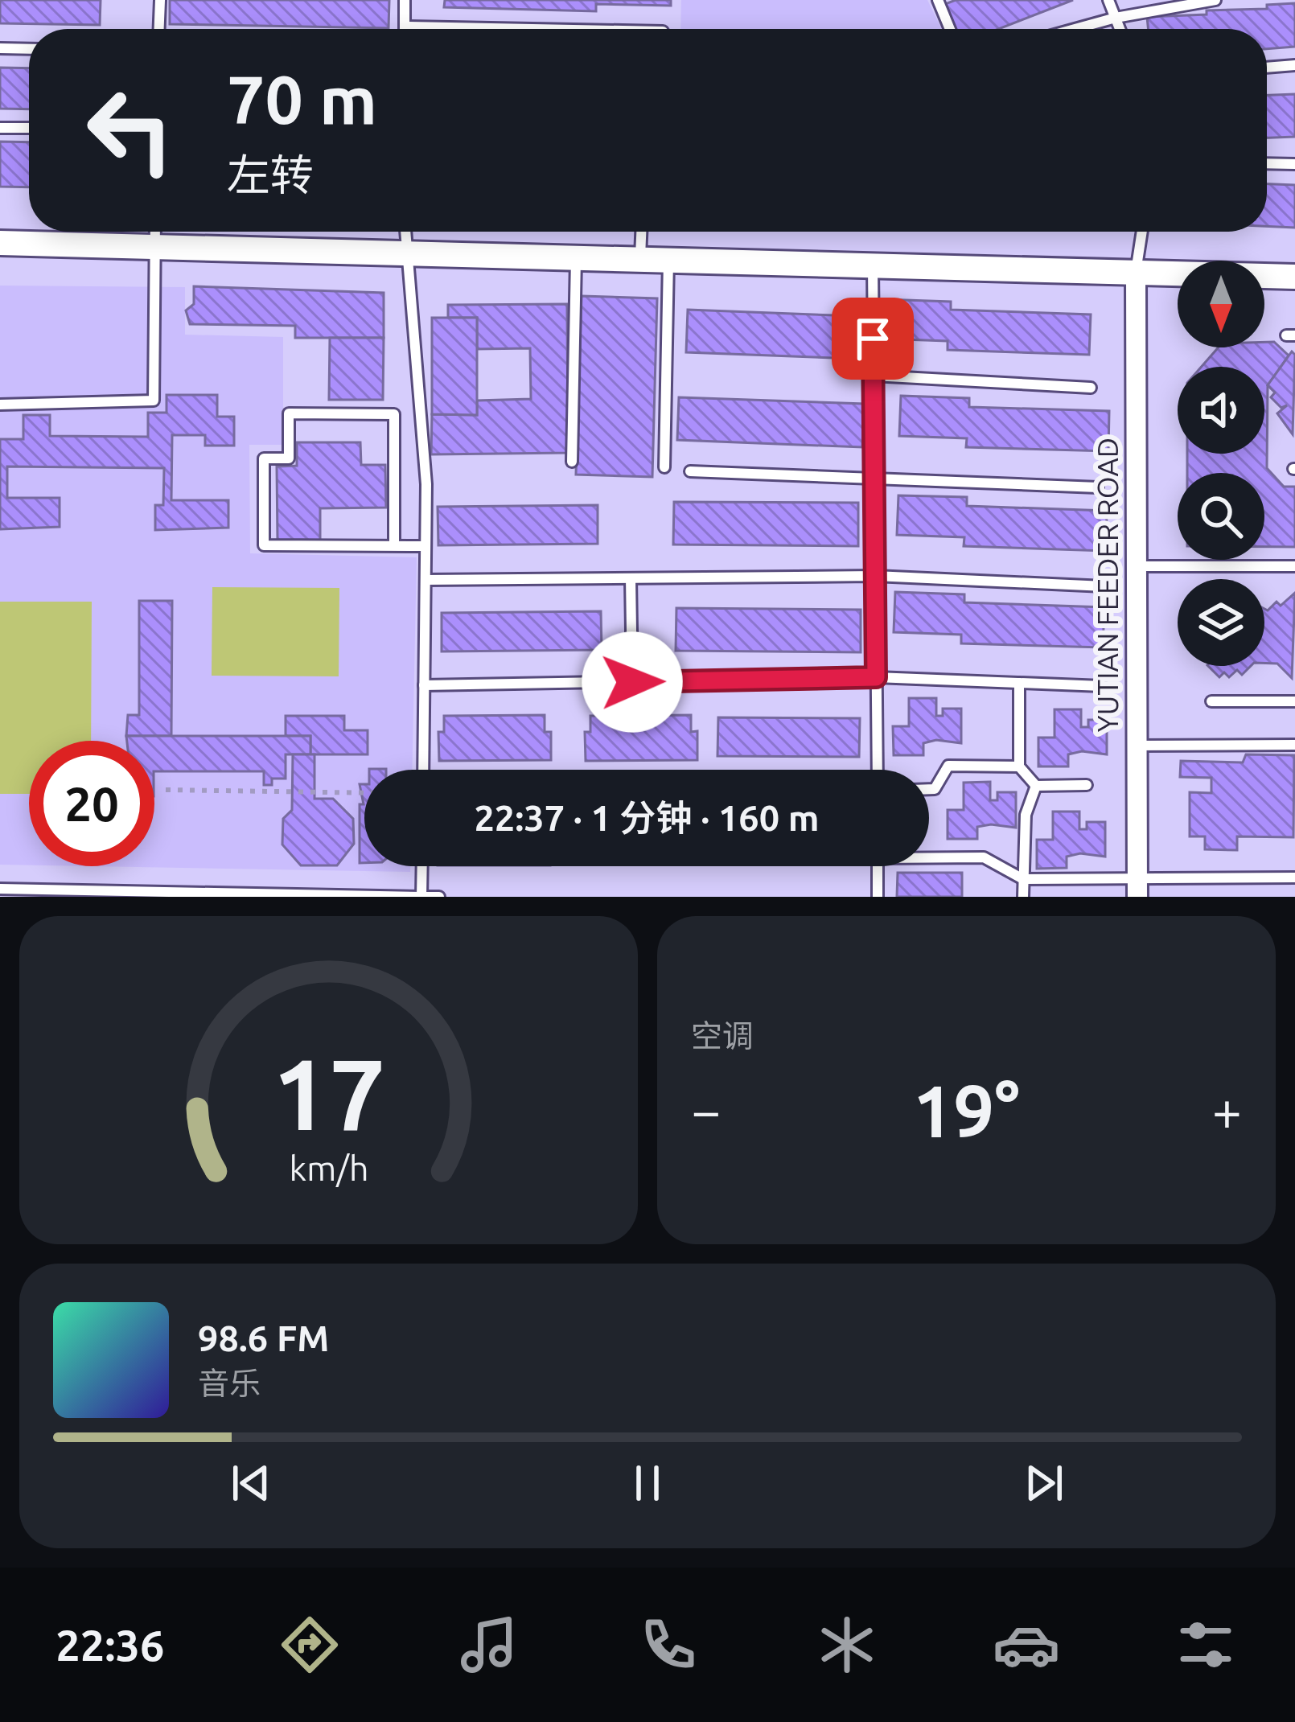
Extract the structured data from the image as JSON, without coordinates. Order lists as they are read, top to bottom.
{
  "streets": {
    "street": ["YUTIAN FEEDER ROAD"]
  },
  "north": "bottom",
  "page": {
    "turn": ["70 m", "左转"],
    "limit": "20",
    "trip": "22:37 · 1 分钟 · 160 m",
    "tile": "空调",
    "heat": ["−", "19°", "+"],
    "song": ["98.6 FM", "音乐"],
    "tabs": "22:36",
    "gauge": ["17", "km/h"]
  }
}
